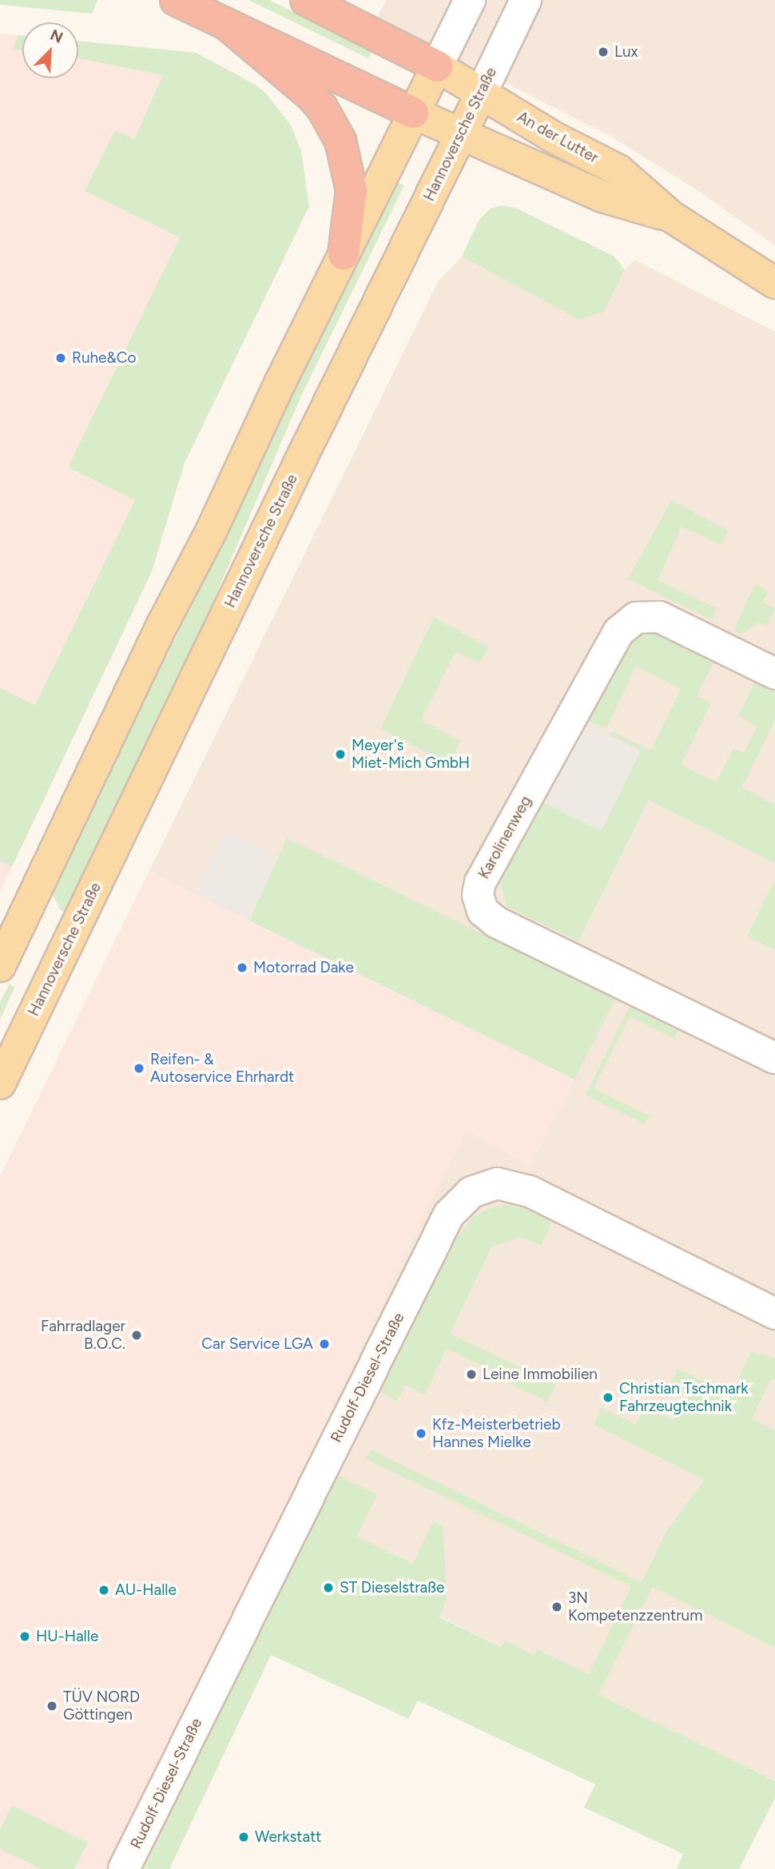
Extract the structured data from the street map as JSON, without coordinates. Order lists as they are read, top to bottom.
{
  "streets": {
    "main road": ["Hannoversche Straße", "An der Lutter"],
    "street": ["Karolinenweg", "Rudolf-Diesel-Straße"]
  },
  "crossings": [
    ["Hannoversche Straße", "An der Lutter"]
  ],
  "places": [
    "Lux",
    "Ruhe&Co",
    "Meyer's Miet-Mich GmbH",
    "Motorrad Dake",
    "Reifen- & Autoservice Ehrhardt",
    "Fahrradlager B.O.C.",
    "Car Service LGA",
    "Leine Immobilien",
    "Christian Tschmark Fahrzeugtechnik",
    "Kfz-Meisterbetrieb Hannes Mielke",
    "ST Dieselstraße",
    "AU-Halle",
    "3N Kompetenzzentrum",
    "HU-Halle",
    "TÜV NORD Göttingen",
    "Werkstatt"
  ],
  "north": "top right"
}
